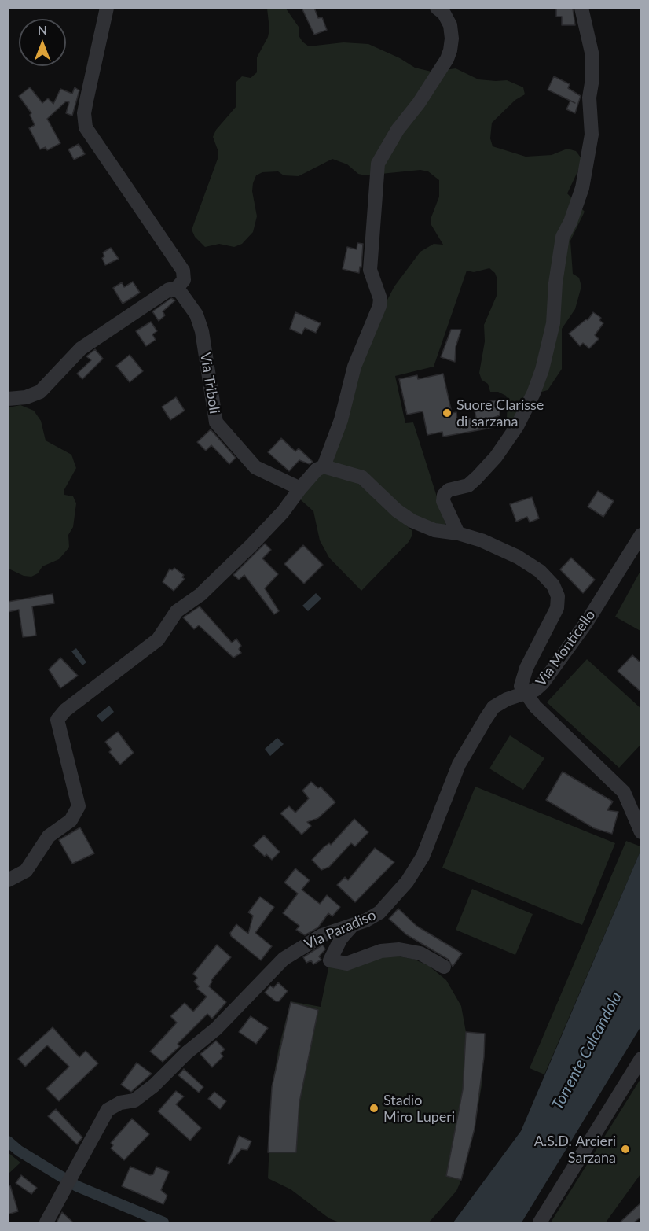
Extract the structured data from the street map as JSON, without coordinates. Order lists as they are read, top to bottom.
{
  "streets": {
    "street": ["Via Triboli", "Via Monticello", "Via Paradiso"]
  },
  "crossings": [
    ["Via Monticello", "Via Paradiso"]
  ],
  "water": ["Torrente Calcandola"],
  "places": ["Suore Clarisse di sarzana", "Stadio Miro Luperi", "A.S.D. Arcieri Sarzana"],
  "north": "top"
}
